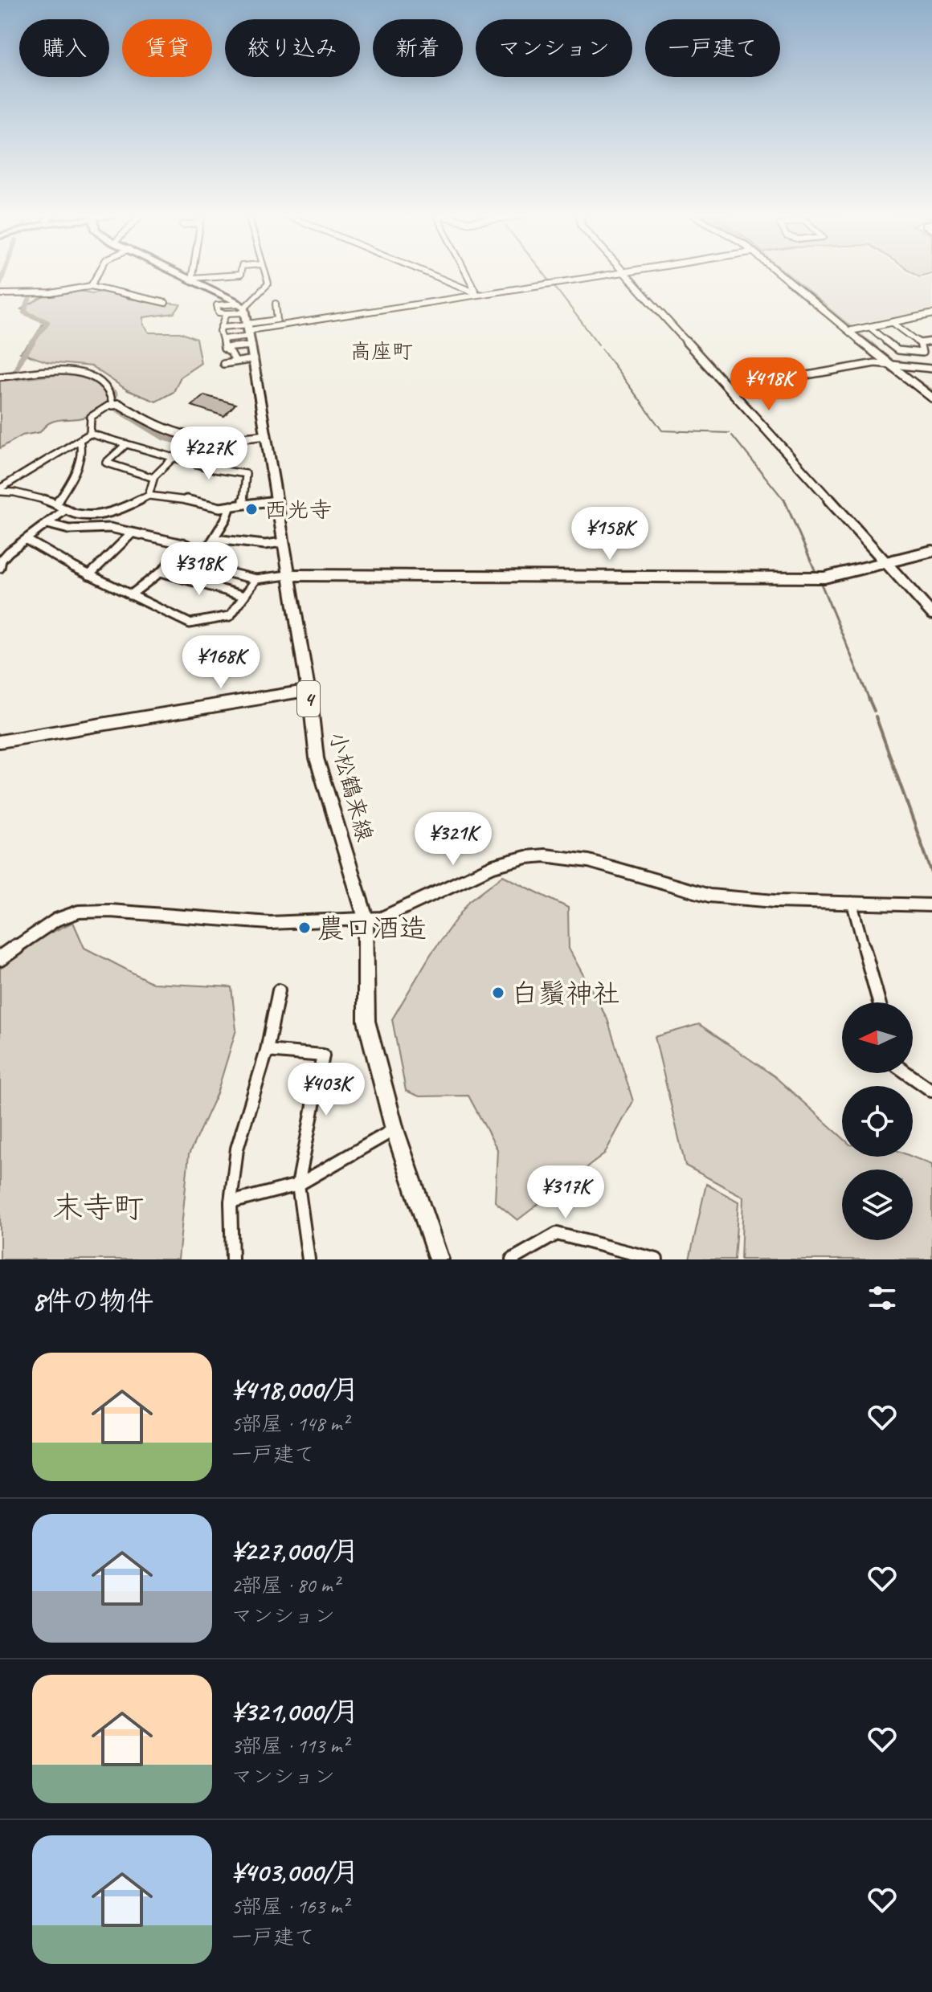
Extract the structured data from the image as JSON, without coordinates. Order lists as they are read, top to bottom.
{
  "streets": {
    "main road": ["4", "小松鶴来線"]
  },
  "districts": ["高座町", "末寺町"],
  "places": ["西光寺", "農口酒造", "白鬚神社"],
  "north": "left",
  "page": {
    "chip": [
      "購入",
      "賃貸",
      "絞り込み",
      "新着",
      "マンション",
      "一戸建て"
    ],
    "price": [
      "¥418K",
      "¥227K",
      "¥158K",
      "¥318K",
      "¥168K",
      "¥321K",
      "¥403K",
      "¥317K"
    ],
    "heading": "8件の物件",
    "list": [
      {
        "name": "¥418,000/月",
        "note": "5部屋 · 148 m² · 一戸建て"
      },
      {
        "name": "¥227,000/月",
        "note": "2部屋 · 80 m² · マンション"
      },
      {
        "name": "¥321,000/月",
        "note": "3部屋 · 113 m² · マンション"
      },
      {
        "name": "¥403,000/月",
        "note": "5部屋 · 163 m² · 一戸建て"
      }
    ]
  }
}
